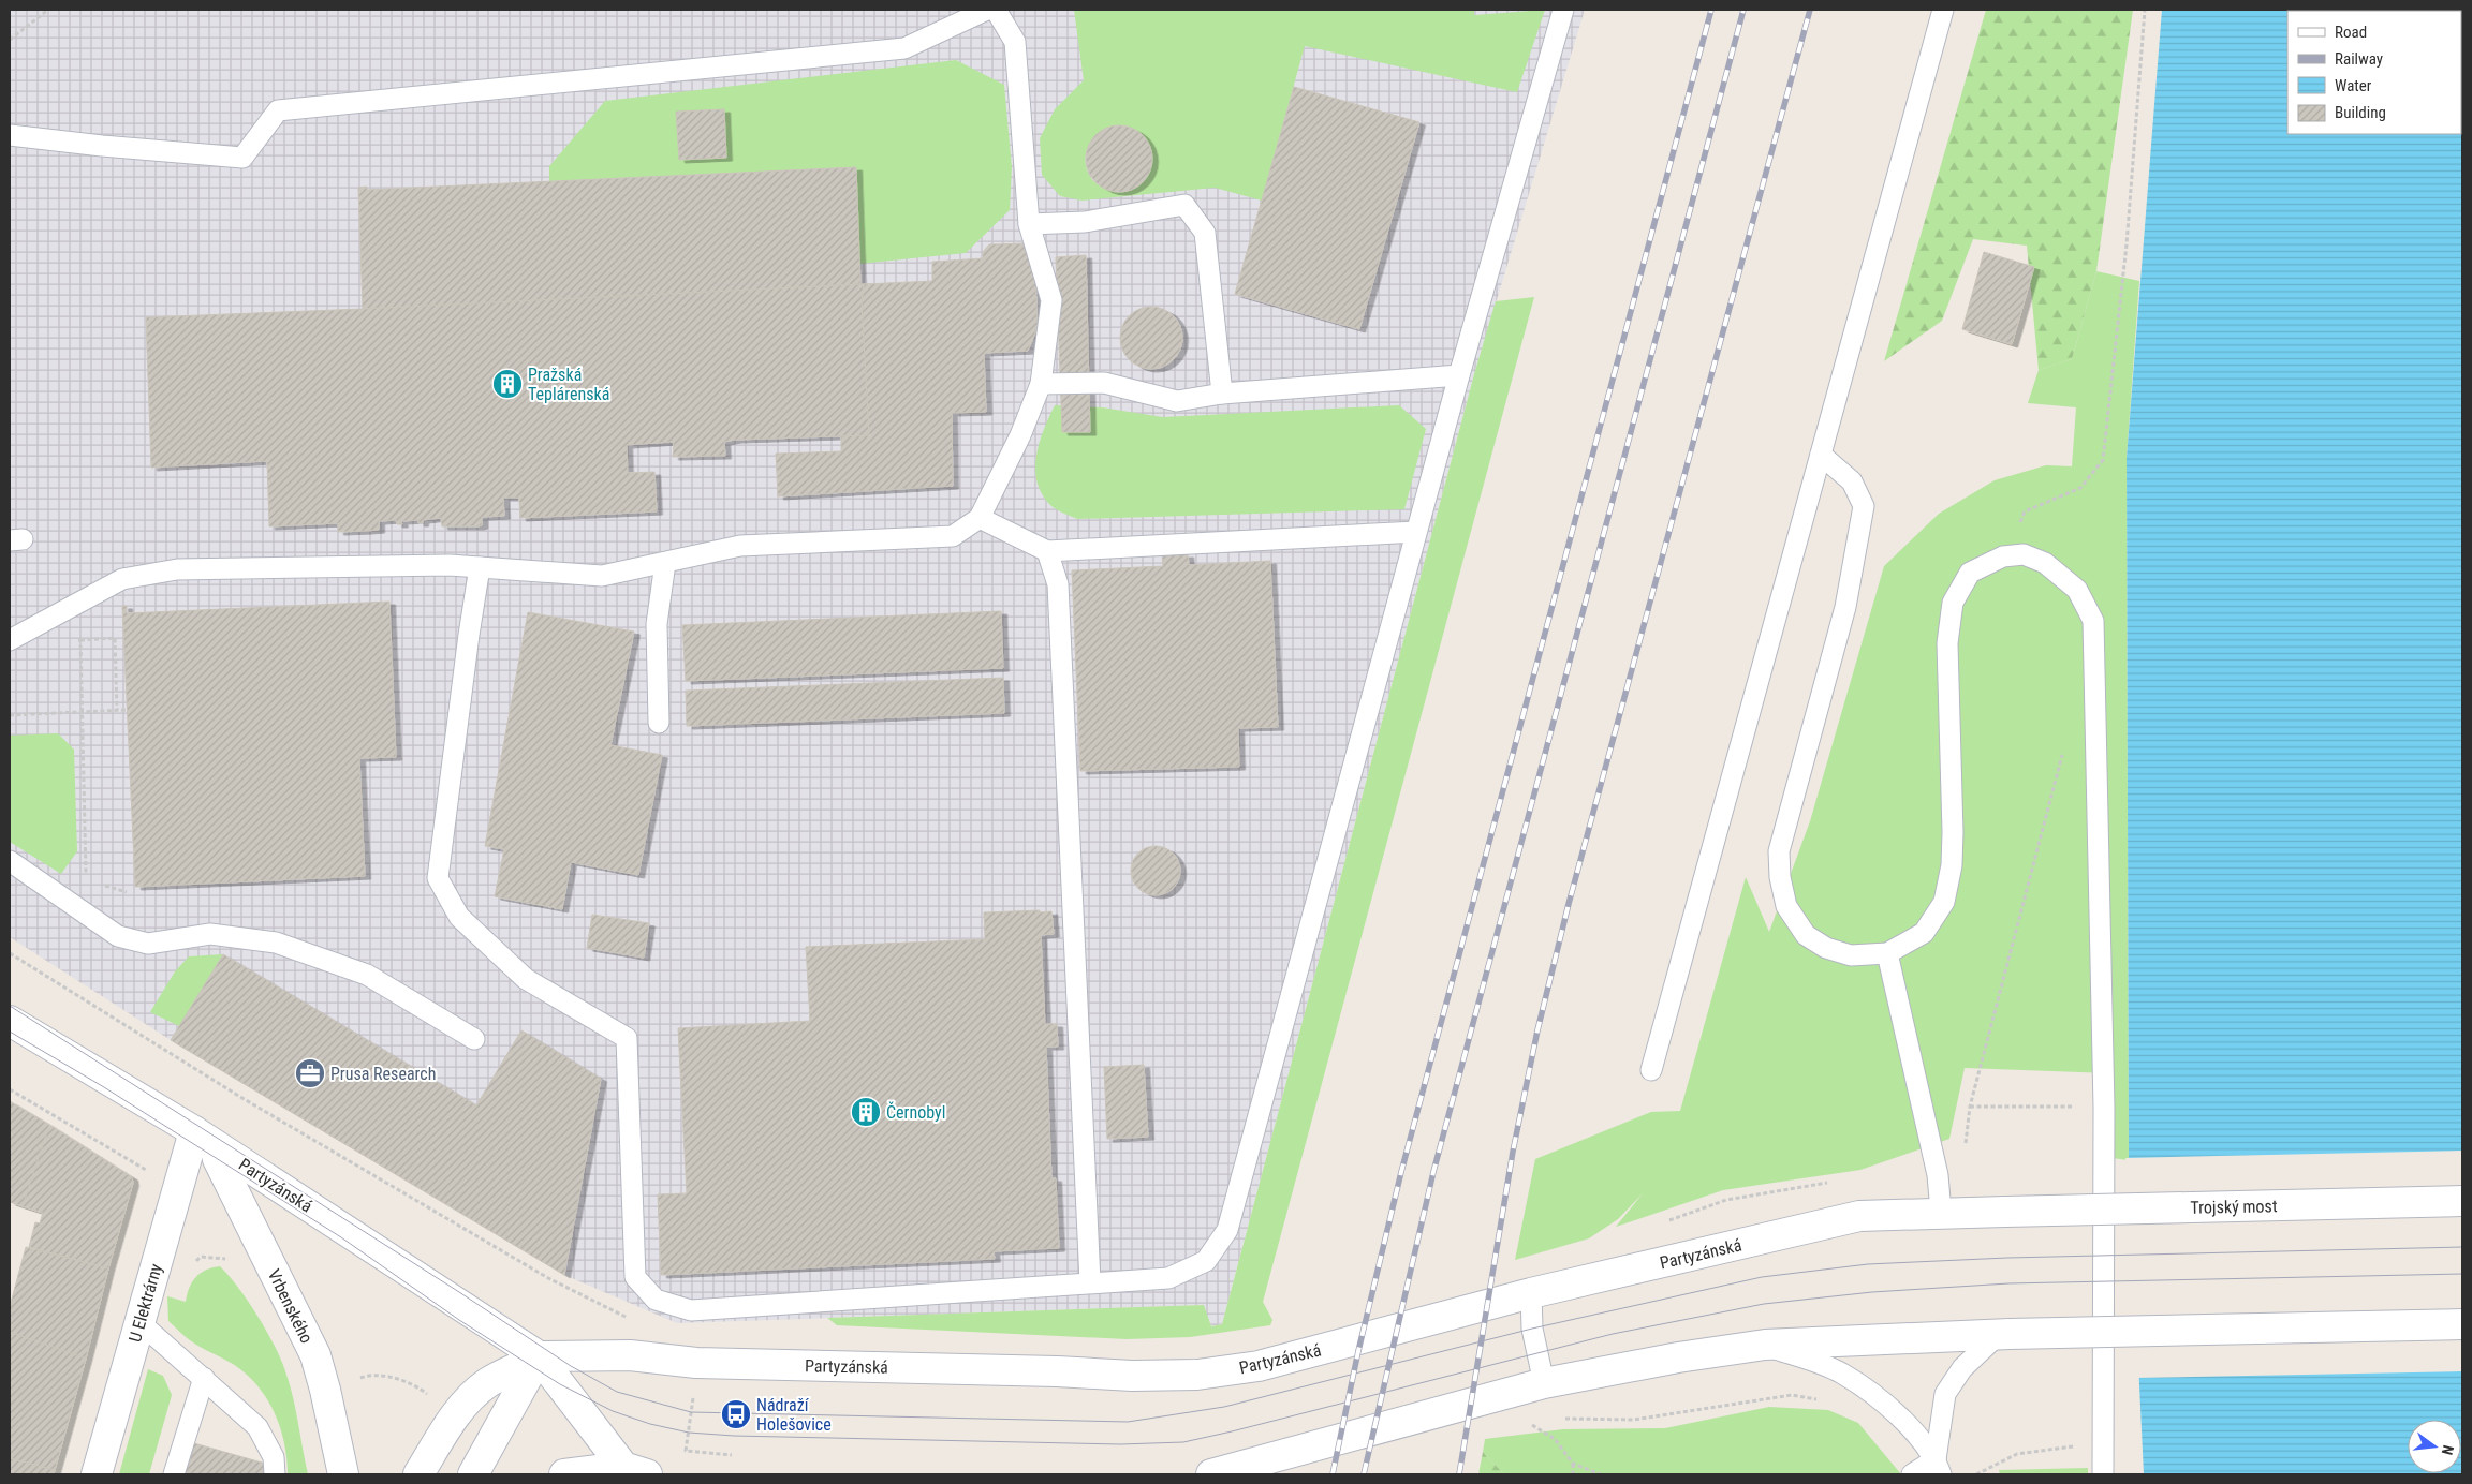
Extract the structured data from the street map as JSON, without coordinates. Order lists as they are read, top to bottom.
{
  "streets": {
    "main road": [
      "Partyzánská",
      "Trojský most",
      "U Elektrárny",
      "Vrbenského"
    ]
  },
  "crossings": [
    ["Partyzánská", "Trojský most"],
    ["Partyzánská", "U Elektrárny"],
    ["Partyzánská", "Vrbenského"],
    ["U Elektrárny", "Vrbenského"]
  ],
  "places": {
    "building": ["Pražská Teplárenská", "Černobyl"],
    "office": ["Prusa Research"],
    "bus stop": ["Nádraží Holešovice"]
  },
  "legend": [
    "Road",
    "Railway",
    "Water",
    "Building"
  ],
  "north": "right"
}
